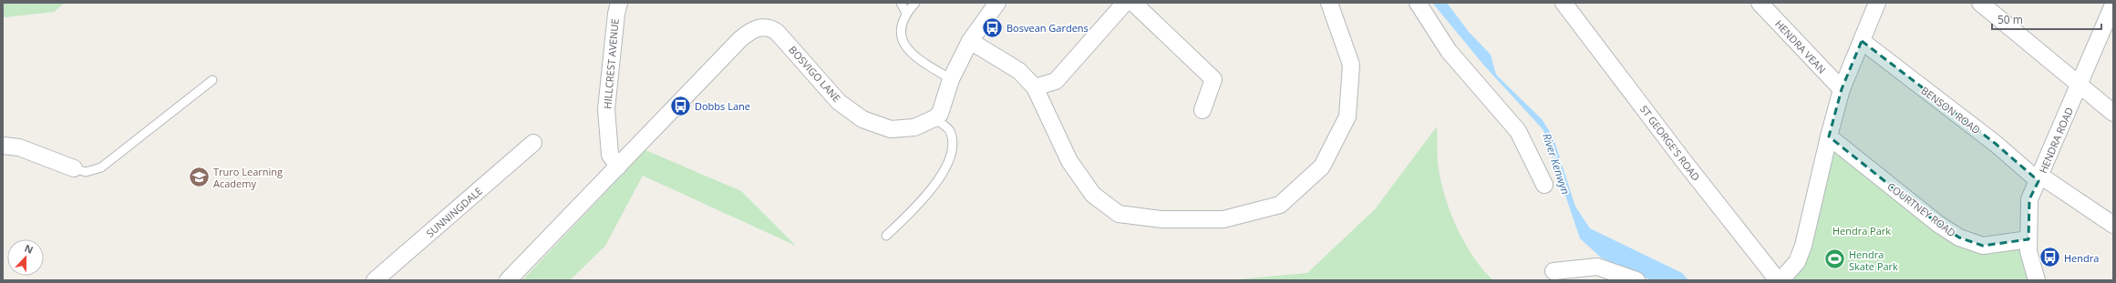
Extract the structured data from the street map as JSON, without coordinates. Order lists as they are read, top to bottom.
{
  "streets": {
    "street": [
      "HENDRA VEAN",
      "HILLCREST AVENUE",
      "BOSVIGO LANE",
      "BENSON ROAD",
      "HENDRA ROAD",
      "ST GEORGE'S ROAD",
      "COURTNEY ROAD",
      "SUNNINGDALE"
    ]
  },
  "crossings": [
    ["HILLCREST AVENUE", "BOSVIGO LANE"],
    ["BENSON ROAD", "HENDRA ROAD"],
    ["HENDRA ROAD", "COURTNEY ROAD"]
  ],
  "water": ["River Kenwyn"],
  "parks": ["Hendra Park"],
  "places": {
    "bus stop": ["Bosvean Gardens", "Dobbs Lane", "Hendra"],
    "school or university": ["Truro Learning Academy"],
    "sports": ["Hendra Skate Park"]
  },
  "scale_bar": "50 m",
  "north": "top"
}
